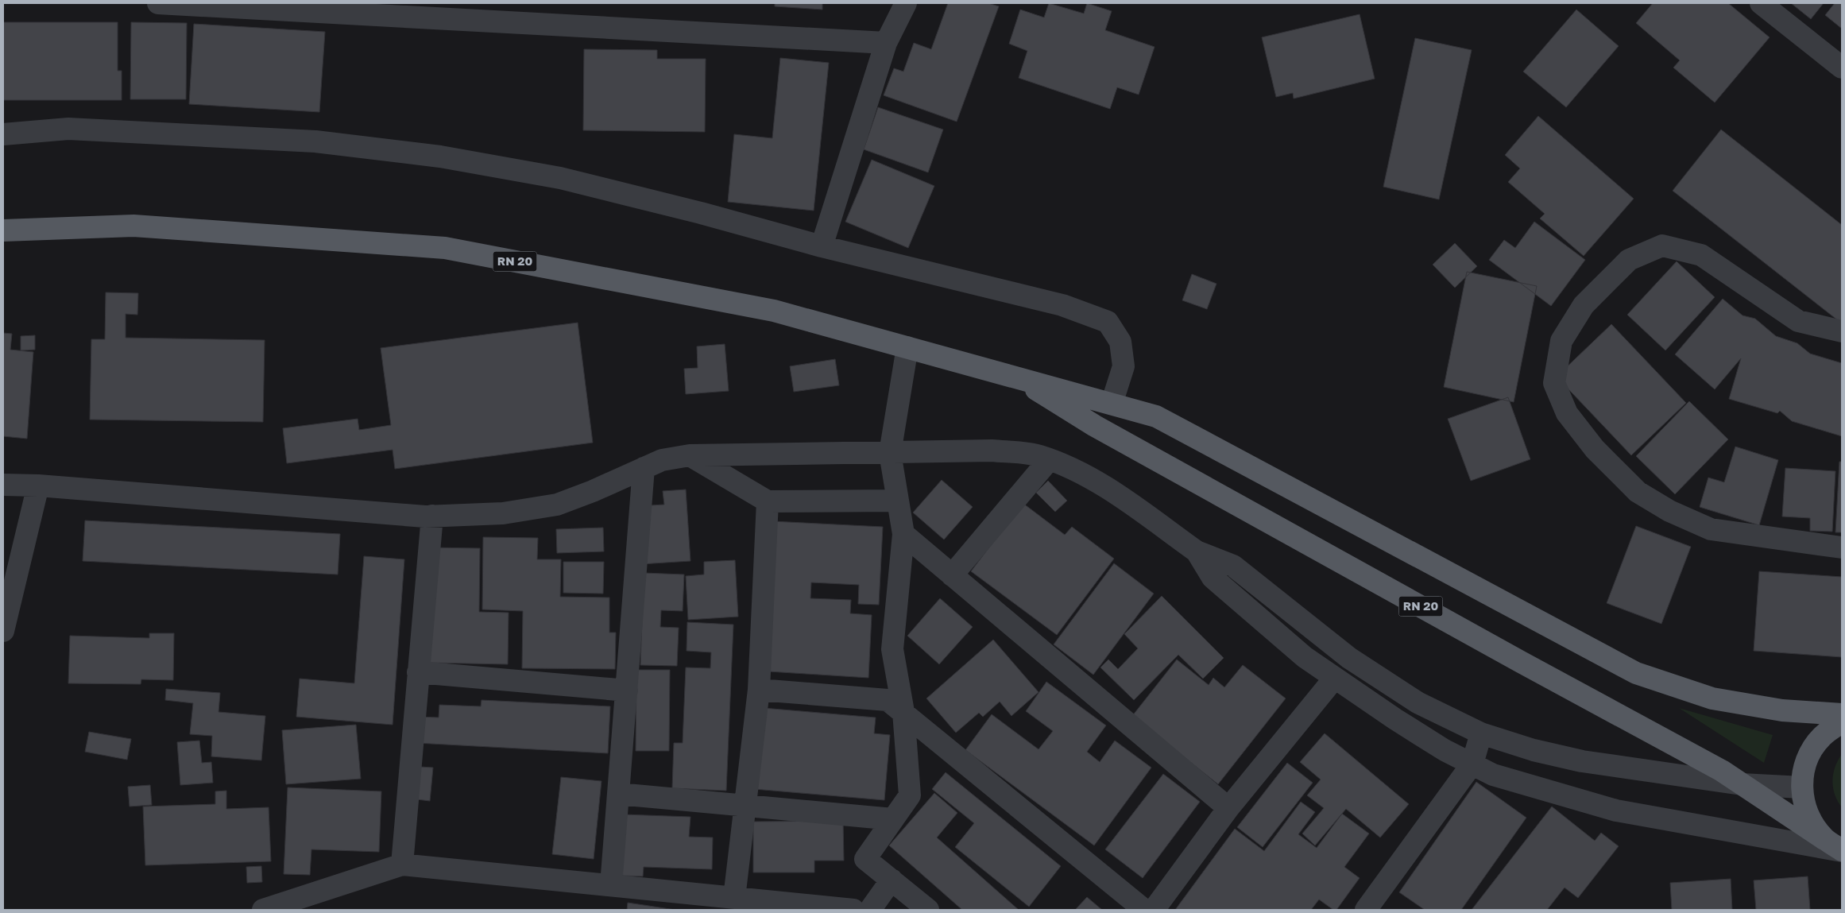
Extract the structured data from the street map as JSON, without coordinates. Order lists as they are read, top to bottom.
{
  "streets": {
    "main road": ["RN 20"]
  }
}
